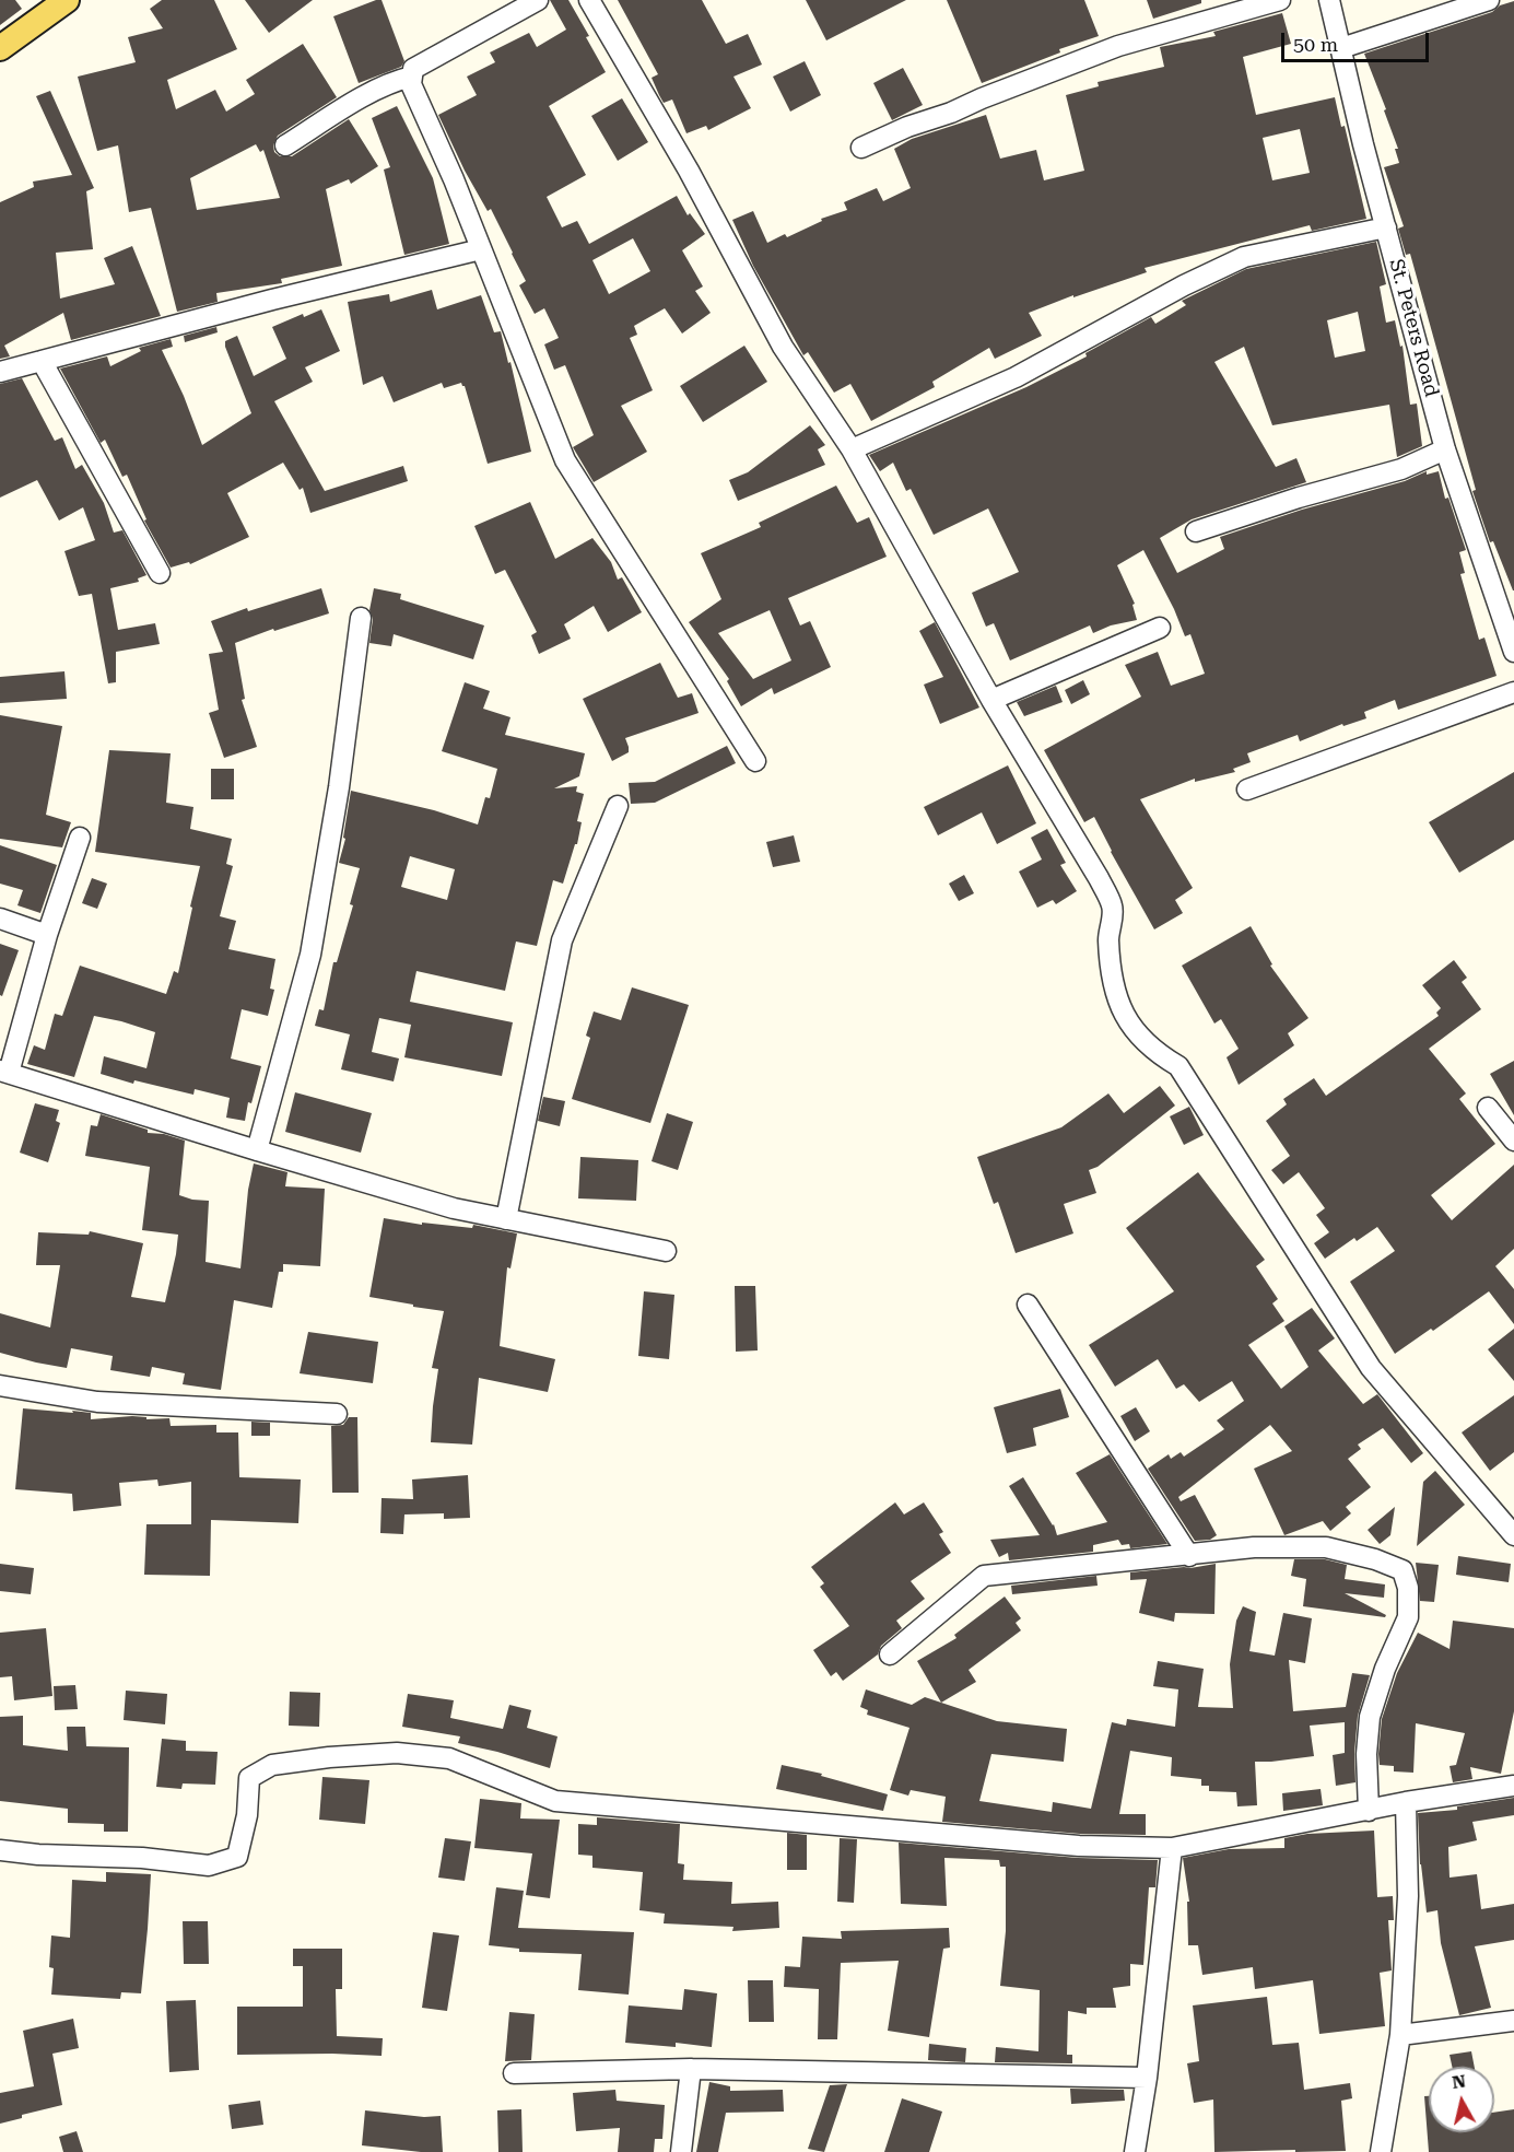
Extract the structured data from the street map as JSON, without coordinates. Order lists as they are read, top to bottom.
{
  "streets": {
    "street": ["St. Peters Road"]
  },
  "scale_bar": "50 m",
  "north": "top"
}
